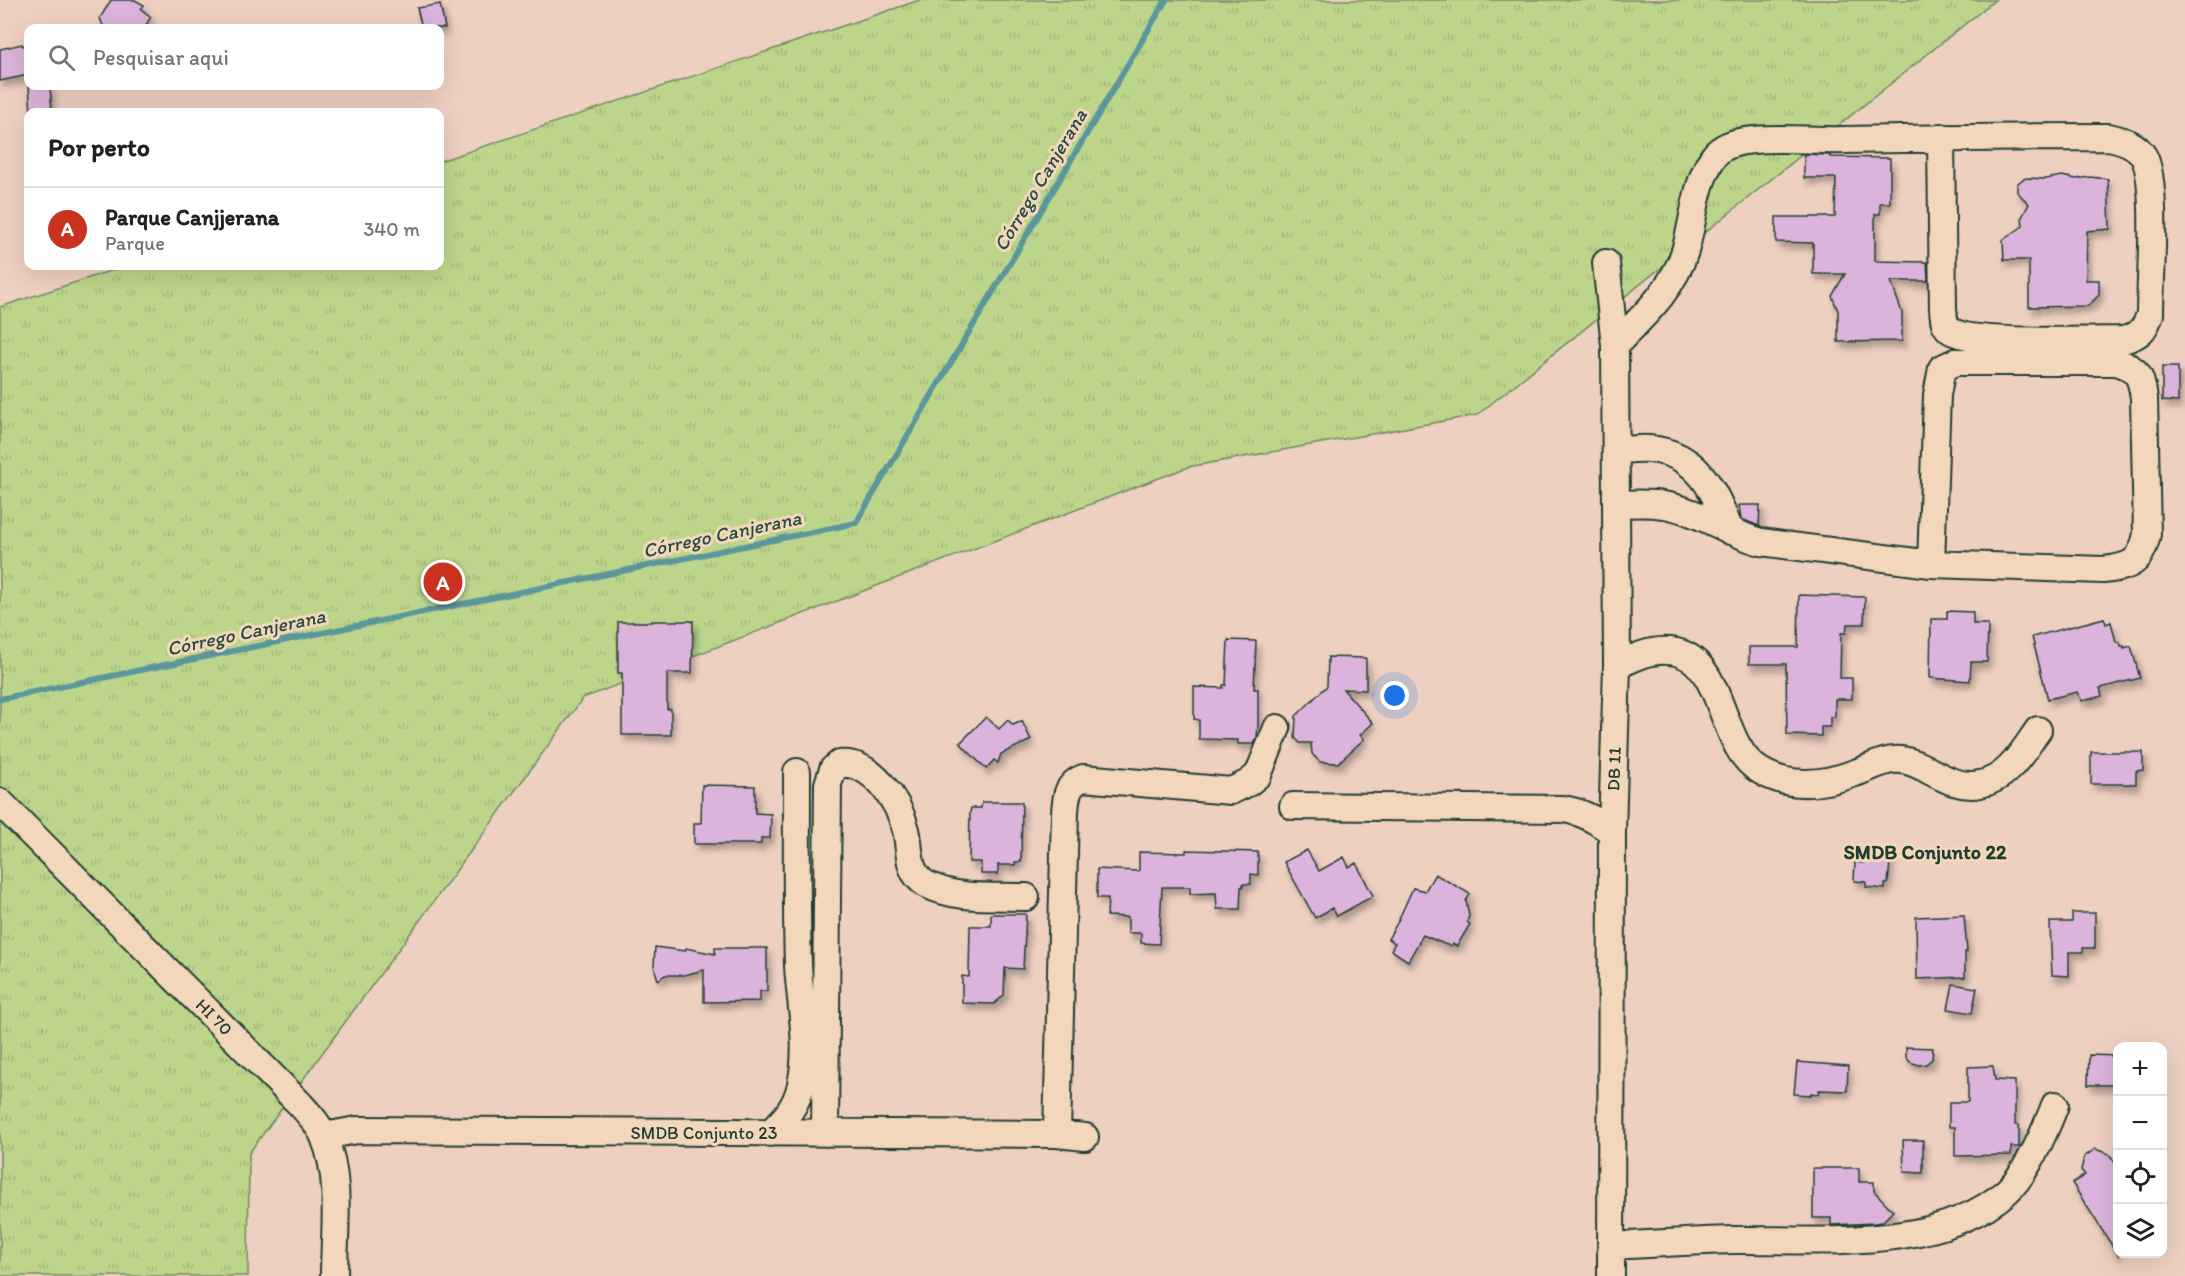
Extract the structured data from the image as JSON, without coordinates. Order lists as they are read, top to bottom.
{
  "streets": {
    "street": ["DB 11", "HI 70", "SMDB Conjunto 23"]
  },
  "crossings": [
    ["HI 70", "SMDB Conjunto 23"]
  ],
  "districts": ["SMDB Conjunto 22"],
  "water": ["Córrego Canjerana"],
  "page": {
    "search": "Pesquisar aqui",
    "heading": "Por perto",
    "list": [
      {
        "mark": "A",
        "name": "Parque Canjjerana",
        "note": "Parque",
        "value": "340 m"
      }
    ],
    "pins": "A",
    "map_buttons": ["+", "−"]
  }
}
